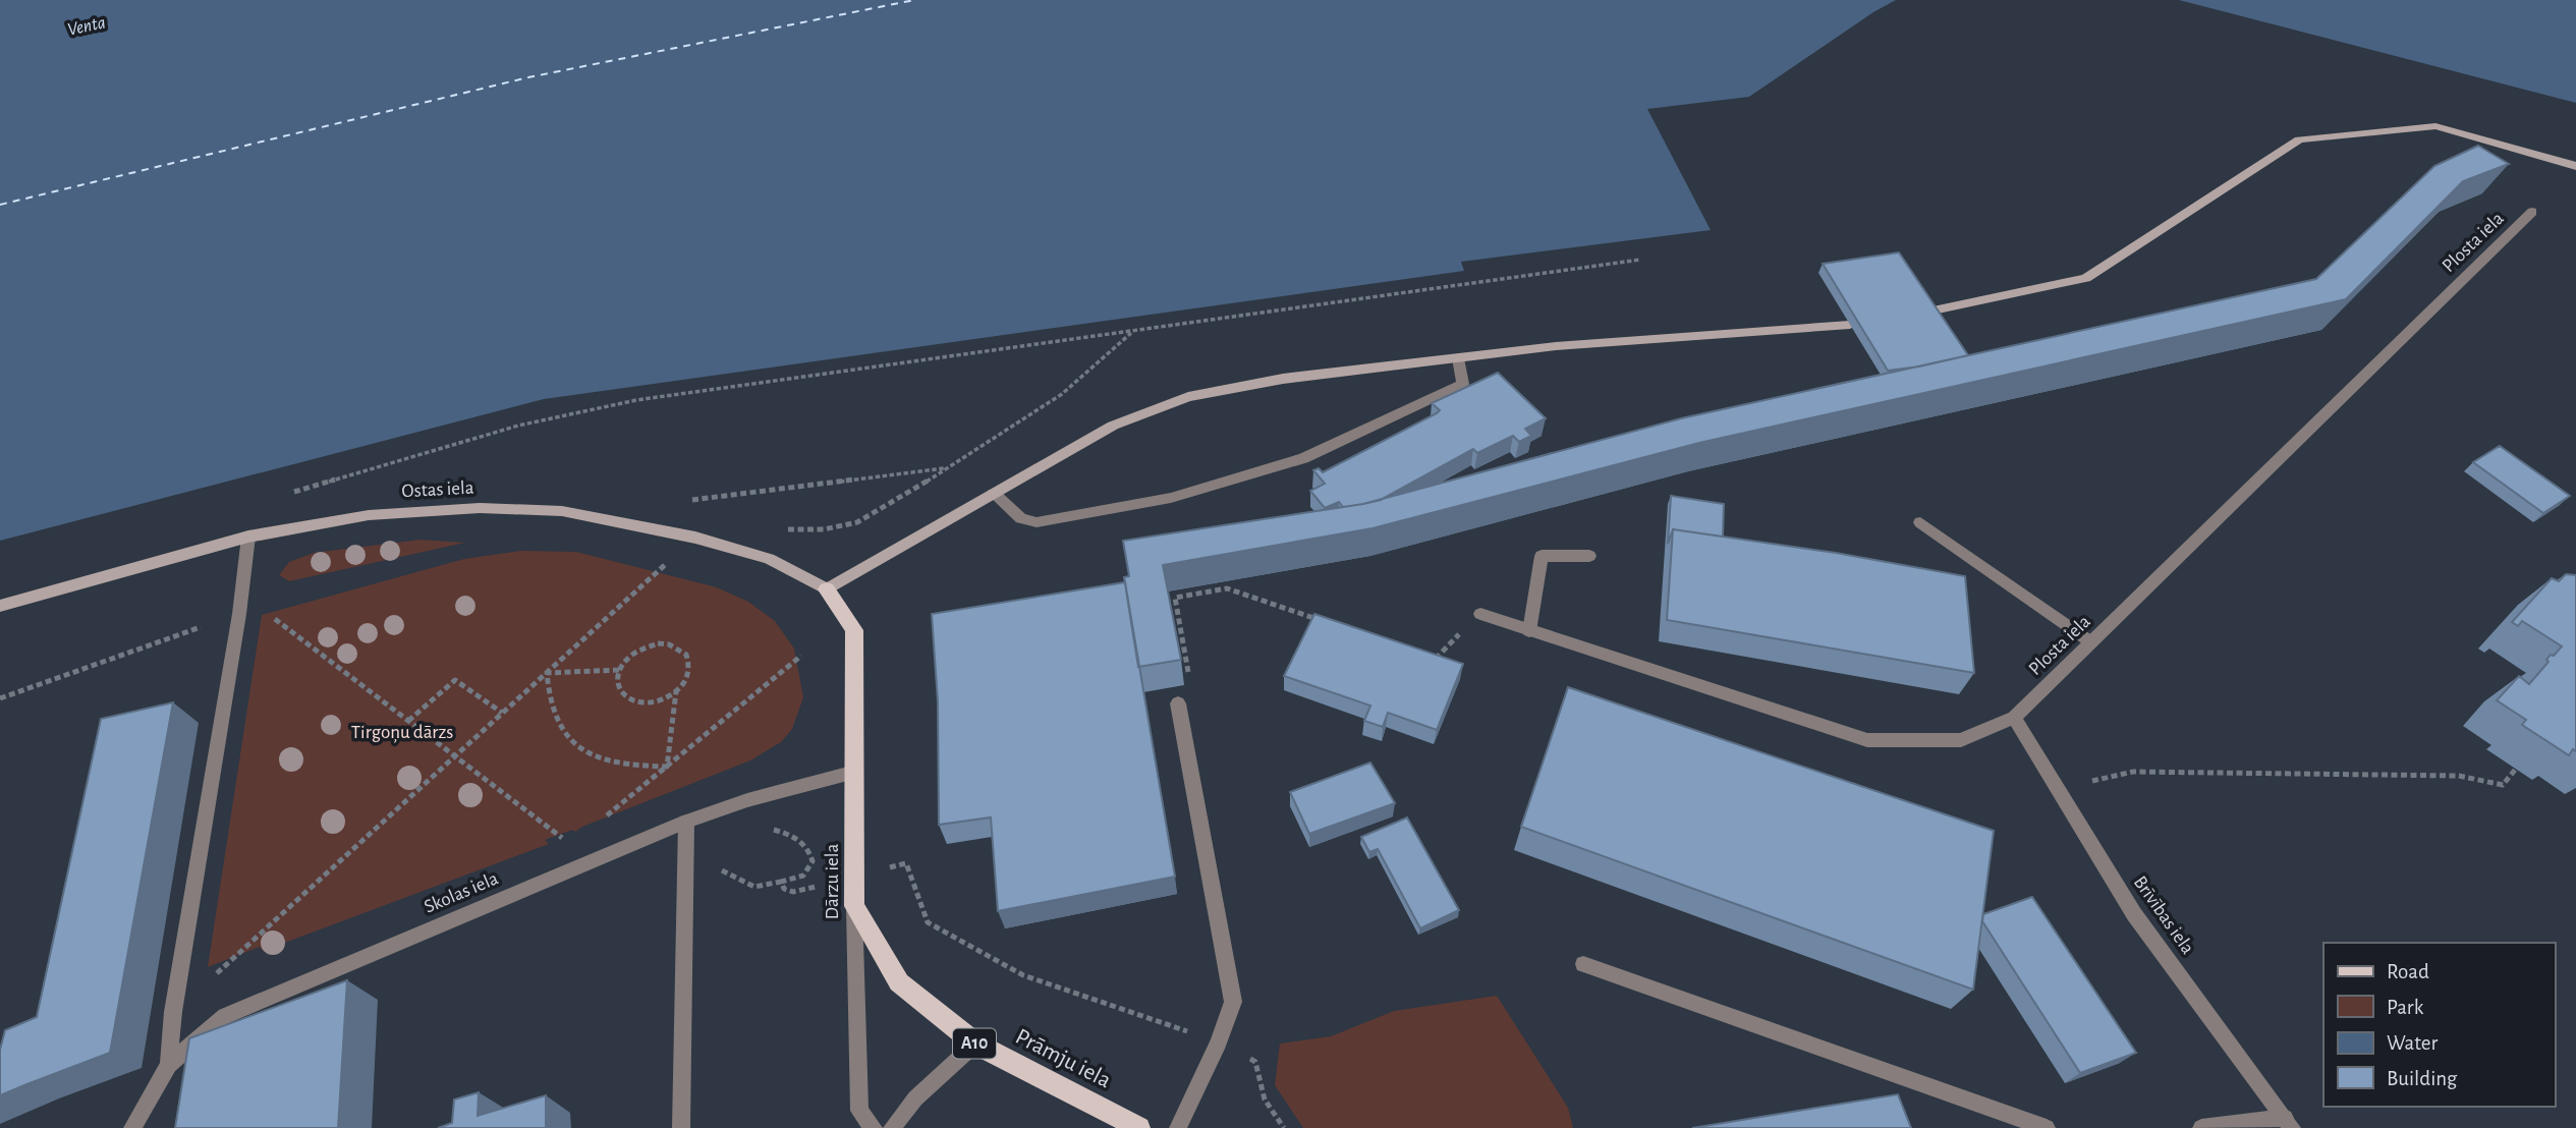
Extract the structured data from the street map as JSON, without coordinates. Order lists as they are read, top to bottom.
{
  "streets": {
    "main road": [
      "Ostas iela",
      "Dārzu iela",
      "A10",
      "Prāmju iela"
    ],
    "street": ["Plosta iela", "Skolas iela", "Brīvības iela"]
  },
  "crossings": [
    ["Plosta iela", "Brīvības iela"],
    ["Ostas iela", "Dārzu iela"],
    ["Dārzu iela", "Skolas iela"],
    ["Dārzu iela", "Prāmju iela"]
  ],
  "water": ["Venta"],
  "parks": ["Tirgoņu dārzs"],
  "legend": [
    "Road",
    "Park",
    "Water",
    "Building"
  ]
}
